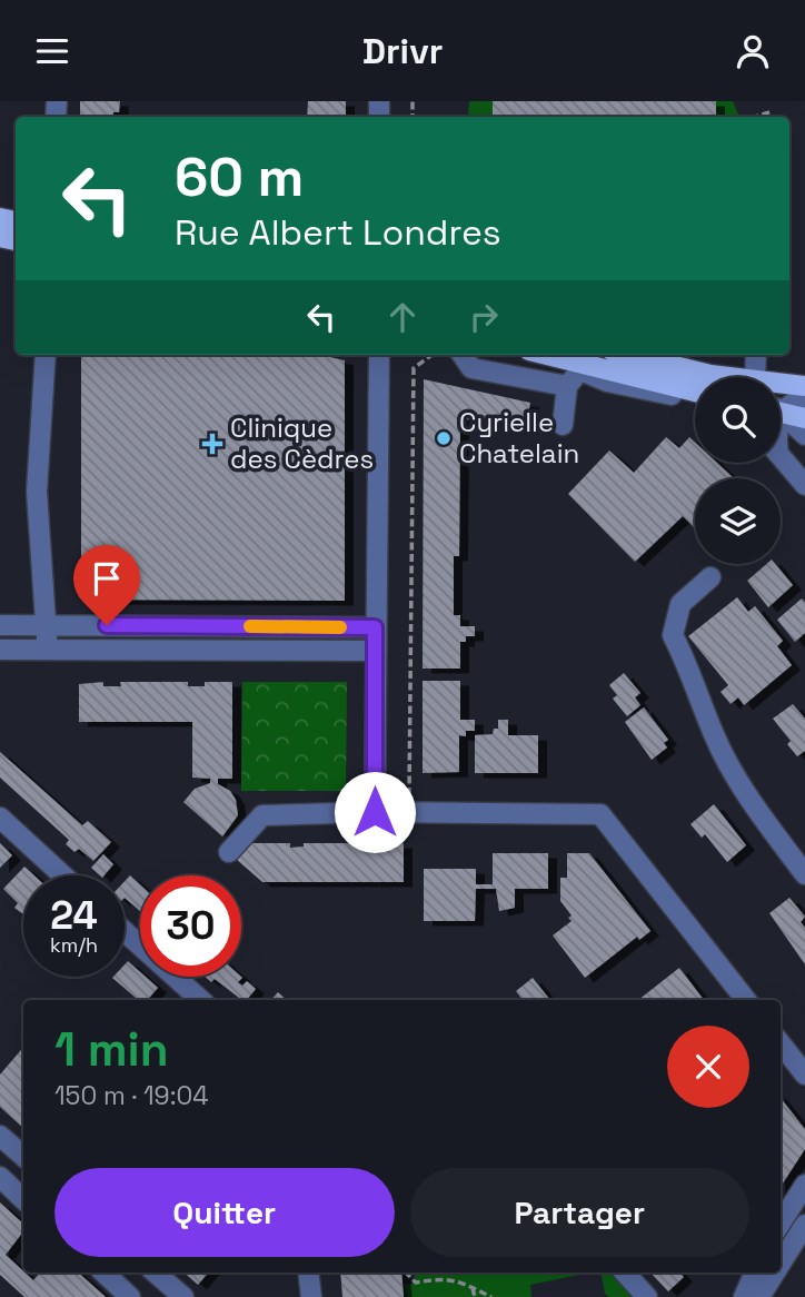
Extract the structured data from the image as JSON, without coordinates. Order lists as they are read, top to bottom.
{
  "places": {
    "other": ["Cyrielle Chatelain"],
    "health": ["Clinique des Cèdres"]
  },
  "page": {
    "header": "Drivr",
    "turn": ["60 m", "Rue Albert Londres"],
    "speed": "24 km/h",
    "limit": "30",
    "heading": ["1 min", "150 m · 19:04"],
    "buttons": ["Quitter", "Partager"]
  }
}
